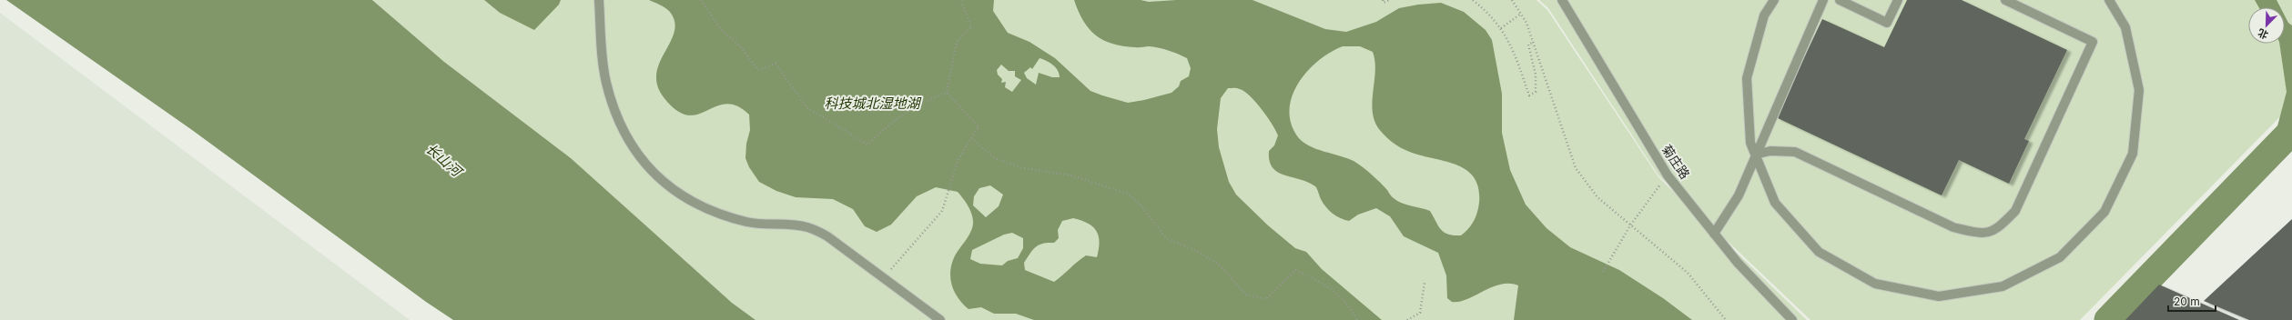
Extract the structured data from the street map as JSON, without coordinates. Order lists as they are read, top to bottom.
{
  "streets": {
    "street": ["菊庄路"]
  },
  "water": ["科技城北湿地湖", "长山河"],
  "scale_bar": "20 m",
  "north": "bottom left"
}
